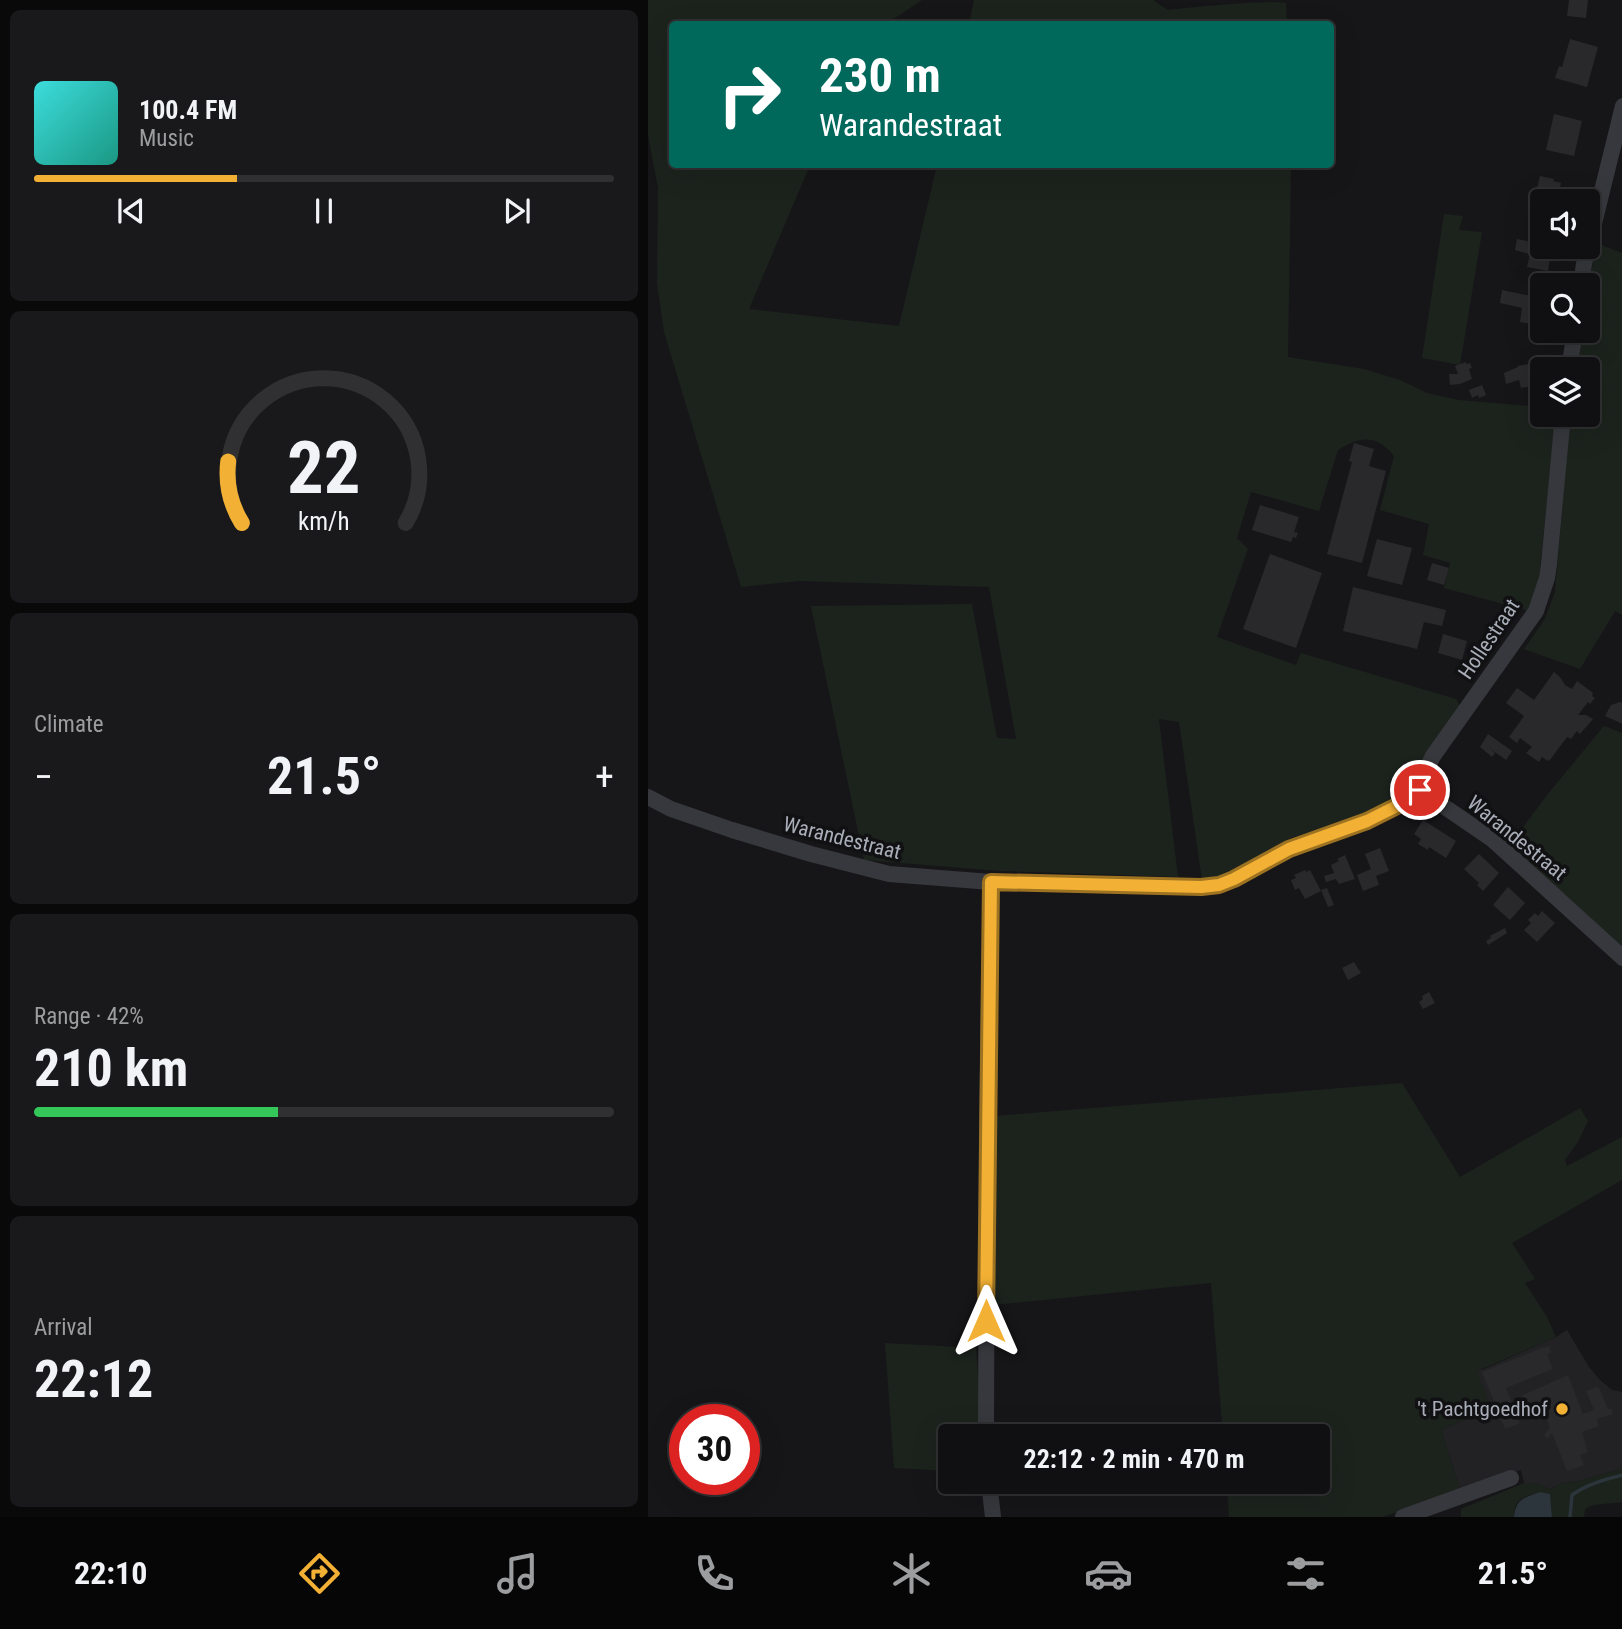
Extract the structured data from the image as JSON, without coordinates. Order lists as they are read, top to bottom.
{
  "streets": {
    "street": ["Hollestraat", "Warandestraat"]
  },
  "crossings": [
    ["Hollestraat", "Warandestraat"]
  ],
  "places": ["'t Pachtgoedhof"],
  "page": {
    "turn": ["230 m", "Warandestraat"],
    "song": ["100.4 FM", "Music"],
    "tile": [
      "Climate",
      ["Range · 42%", "210 km"],
      ["Arrival", "22:12"]
    ],
    "heat": ["−", "21.5°", "+"],
    "limit": "30",
    "trip": "22:12 · 2 min · 470 m",
    "tabs": ["22:10", "21.5°"],
    "gauge": ["22", "km/h"]
  }
}
